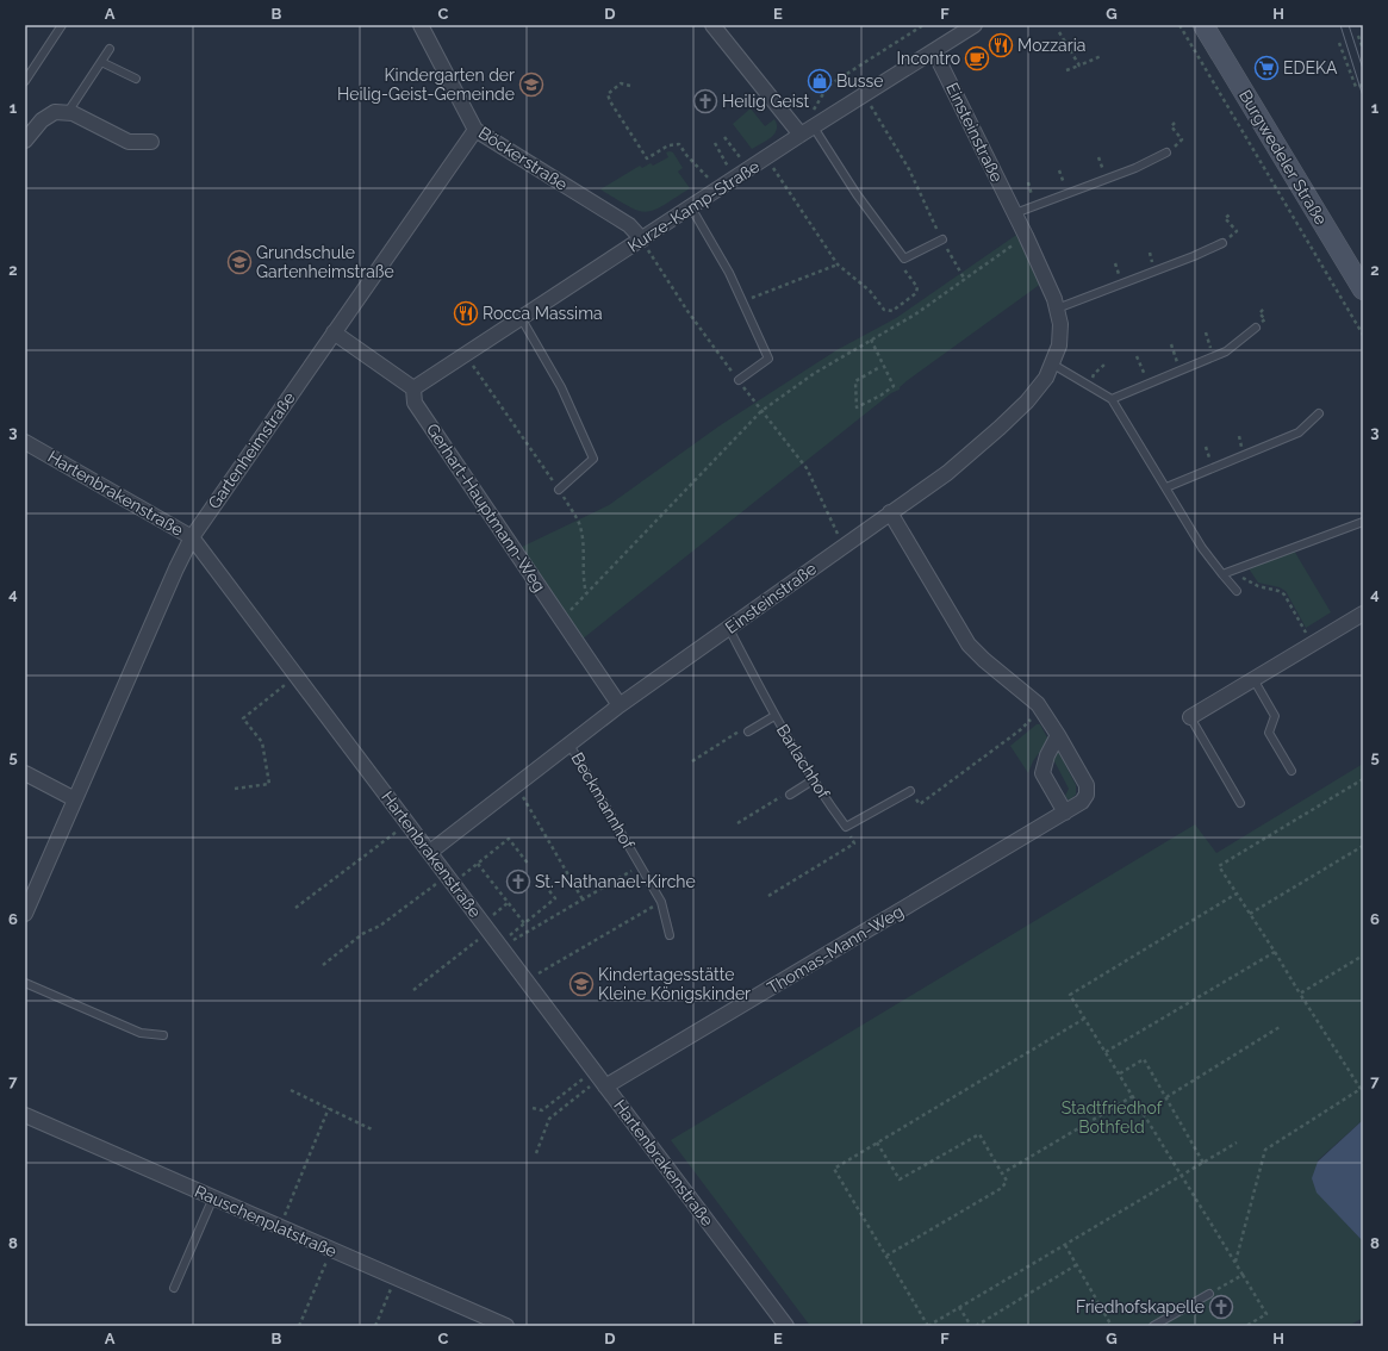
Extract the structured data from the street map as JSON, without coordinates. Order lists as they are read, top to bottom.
{
  "streets": {
    "main road": ["Burgwedeler Straße"],
    "street": [
      "Einsteinstraße",
      "Böckerstraße",
      "Kurze-Kamp-Straße",
      "Gartenheimstraße",
      "Hartenbrakenstraße",
      "Gerhart-Hauptmann-Weg",
      "Thomas-Mann-Weg",
      "Rauschenplatstraße"
    ],
    "lane": ["Barlachhof", "Beckmannhof"]
  },
  "crossings": [
    ["Einsteinstraße", "Kurze-Kamp-Straße"],
    ["Einsteinstraße", "Hartenbrakenstraße"],
    ["Einsteinstraße", "Gerhart-Hauptmann-Weg"],
    ["Einsteinstraße", "Barlachhof"],
    ["Einsteinstraße", "Beckmannhof"],
    ["Einsteinstraße", "Thomas-Mann-Weg"],
    ["Böckerstraße", "Kurze-Kamp-Straße"],
    ["Böckerstraße", "Gartenheimstraße"],
    ["Kurze-Kamp-Straße", "Gerhart-Hauptmann-Weg"],
    ["Gartenheimstraße", "Hartenbrakenstraße"],
    ["Hartenbrakenstraße", "Thomas-Mann-Weg"]
  ],
  "parks": ["Stadtfriedhof Bothfeld"],
  "places": {
    "restaurant": ["Mozzaria", "Rocca Massima"],
    "cafe": ["Incontro"],
    "supermarket": ["EDEKA"],
    "shop": ["Busse"],
    "school or university": ["Kindergarten der Heilig-Geist-Gemeinde", "Grundschule Gartenheimstraße", "Kindertagesstätte Kleine Königskinder"],
    "church": ["Heilig Geist", "St.-Nathanael-Kirche", "Friedhofskapelle"]
  },
  "grid": {
    "columns": [
      "A",
      "B",
      "C",
      "D",
      "E",
      "F",
      "G",
      "H"
    ],
    "rows": [
      "1",
      "2",
      "3",
      "4",
      "5",
      "6",
      "7",
      "8"
    ]
  }
}
